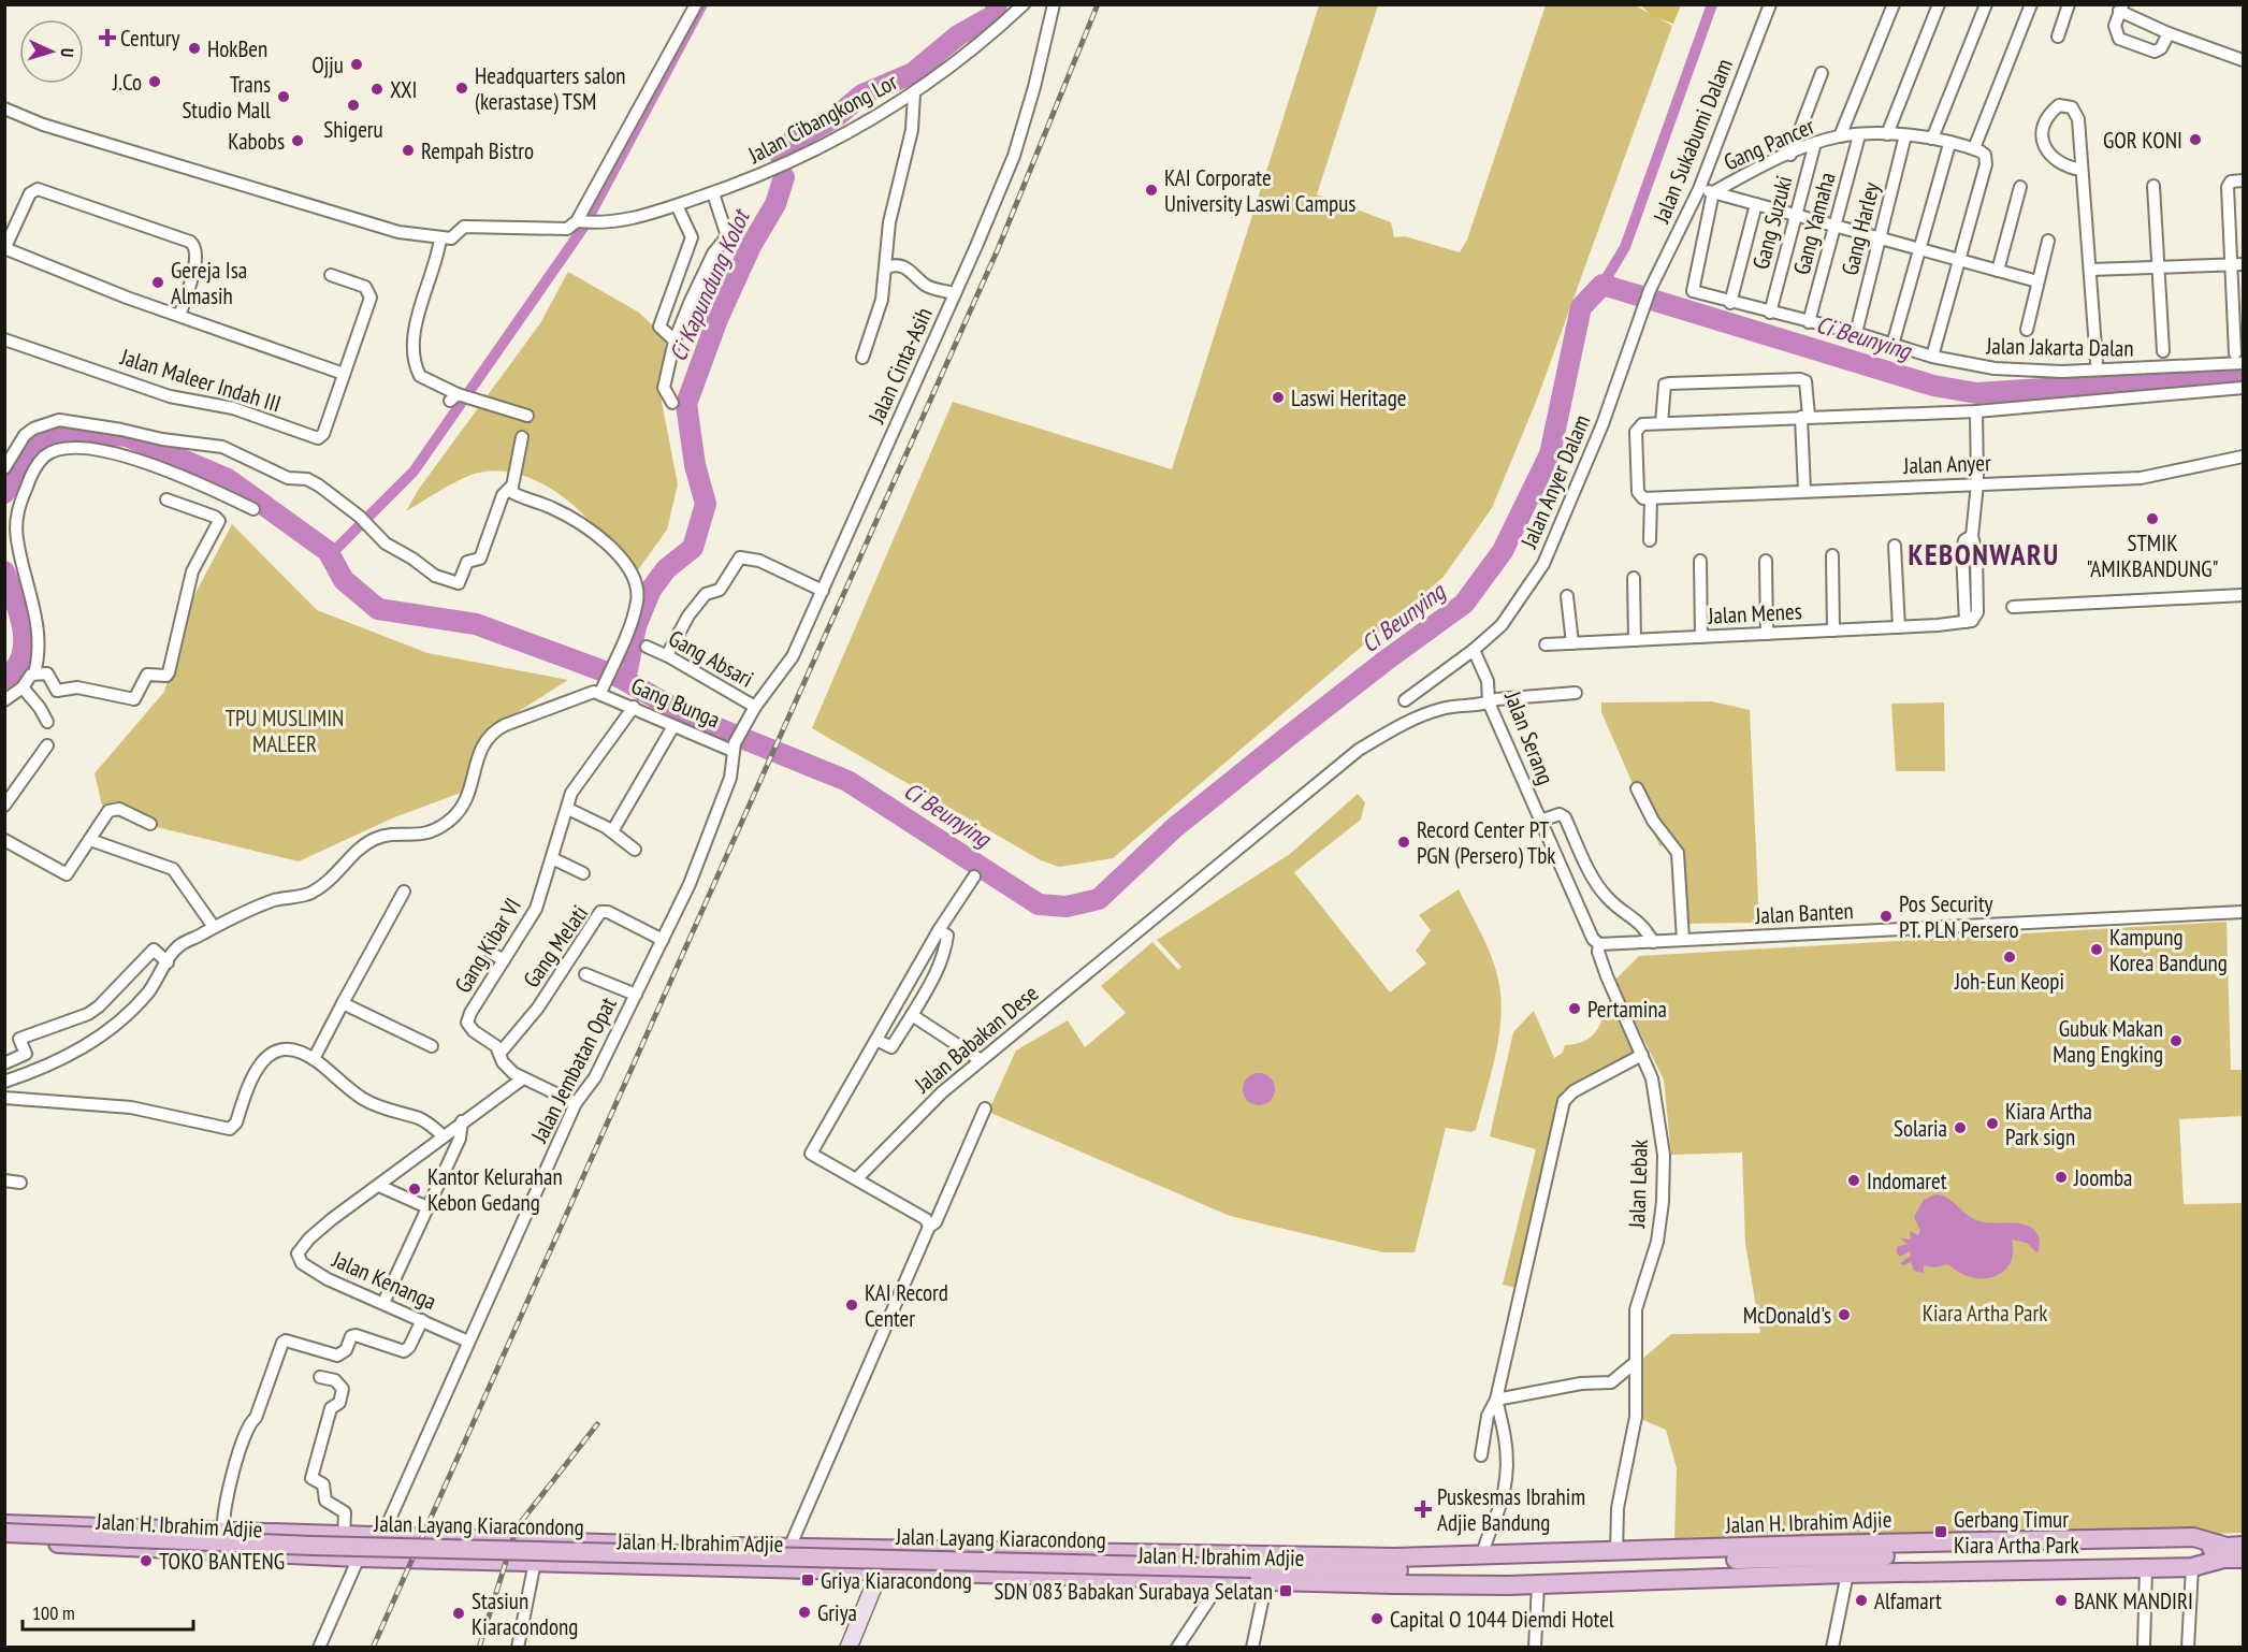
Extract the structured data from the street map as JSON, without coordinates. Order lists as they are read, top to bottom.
{
  "streets": {
    "main road": ["Jalan H. Ibrahim Adjie", "Jalan Layang Kiaracondong"],
    "street": [
      "Jalan Cibangkong Lor",
      "Jalan Sukabumi Dalam",
      "Gang Pancer",
      "Gang Suzuki",
      "Gang Yamaha",
      "Gang Harley",
      "Jalan Jakarta Dalan",
      "Jalan Cinta-Asih",
      "Jalan Maleer Indah III",
      "Jalan Anyer",
      "Jalan Anyer Dalam",
      "Jalan Menes",
      "Gang Absari",
      "Gang Bunga",
      "Jalan Serang",
      "Jalan Banten",
      "Gang Kibar VI",
      "Gang Melati",
      "Jalan Babakan Dese",
      "Jalan Jembatan Opat",
      "Jalan Lebak",
      "Jalan Kenanga"
    ]
  },
  "crossings": [
    ["Jalan Sukabumi Dalam", "Jalan Anyer Dalam"],
    ["Gang Pancer", "Gang Suzuki"],
    ["Gang Pancer", "Gang Yamaha"],
    ["Gang Pancer", "Gang Harley"],
    ["Gang Pancer", "Jalan Jakarta Dalan"],
    ["Gang Suzuki", "Jalan Jakarta Dalan"],
    ["Gang Yamaha", "Jalan Jakarta Dalan"],
    ["Gang Harley", "Jalan Jakarta Dalan"],
    ["Jalan Cinta-Asih", "Gang Absari"],
    ["Jalan Cinta-Asih", "Jalan Jembatan Opat"],
    ["Jalan Anyer", "Jalan Menes"],
    ["Jalan Anyer Dalam", "Jalan Serang"],
    ["Gang Bunga", "Gang Kibar VI"],
    ["Gang Bunga", "Jalan Jembatan Opat"],
    ["Jalan Serang", "Jalan Banten"],
    ["Jalan Serang", "Jalan Babakan Dese"],
    ["Jalan Serang", "Jalan Lebak"],
    ["Jalan Banten", "Jalan Lebak"],
    ["Gang Kibar VI", "Gang Melati"],
    ["Gang Melati", "Jalan Jembatan Opat"],
    ["Jalan Jembatan Opat", "Jalan Kenanga"],
    ["Jalan Jembatan Opat", "Jalan H. Ibrahim Adjie"],
    ["Jalan Lebak", "Jalan H. Ibrahim Adjie"],
    ["Jalan H. Ibrahim Adjie", "Jalan Layang Kiaracondong"]
  ],
  "districts": ["KEBONWARU"],
  "water": ["Ci Kapundung Kolot", "Ci Beunying"],
  "parks": ["TPU MUSLIMIN MALEER", "Kiara Artha Park"],
  "places": {
    "health": ["Century", "Puskesmas Ibrahim Adjie Bandung"],
    "other": [
      "HokBen",
      "Ojju",
      "J.Co",
      "Headquarters salon (kerastase) TSM",
      "XXI",
      "Trans Studio Mall",
      "Shigeru",
      "GOR KONI",
      "Kabobs",
      "Rempah Bistro",
      "KAI Corporate University Laswi Campus",
      "Gereja Isa Almasih",
      "Laswi Heritage",
      "STMIK \"AMIKBANDUNG\"",
      "Record Center PT PGN (Persero) Tbk",
      "Pos Security PT. PLN Persero",
      "Kampung Korea Bandung",
      "Joh-Eun Keopi",
      "Pertamina",
      "Gubuk Makan Mang Engking",
      "Kiara Artha Park sign",
      "Solaria",
      "Joomba",
      "Indomaret",
      "Kantor Kelurahan Kebon Gedang",
      "KAI Record Center",
      "McDonald's",
      "TOKO BANTENG",
      "Alfamart",
      "BANK MANDIRI",
      "Griya",
      "Stasiun Kiaracondong",
      "Capital O 1044 Diemdi Hotel"
    ],
    "transit": ["Gerbang Timur Kiara Artha Park", "Griya Kiaracondong", "SDN 083 Babakan Surabaya Selatan"]
  },
  "scale_bar": "100 m",
  "north": "right"
}
